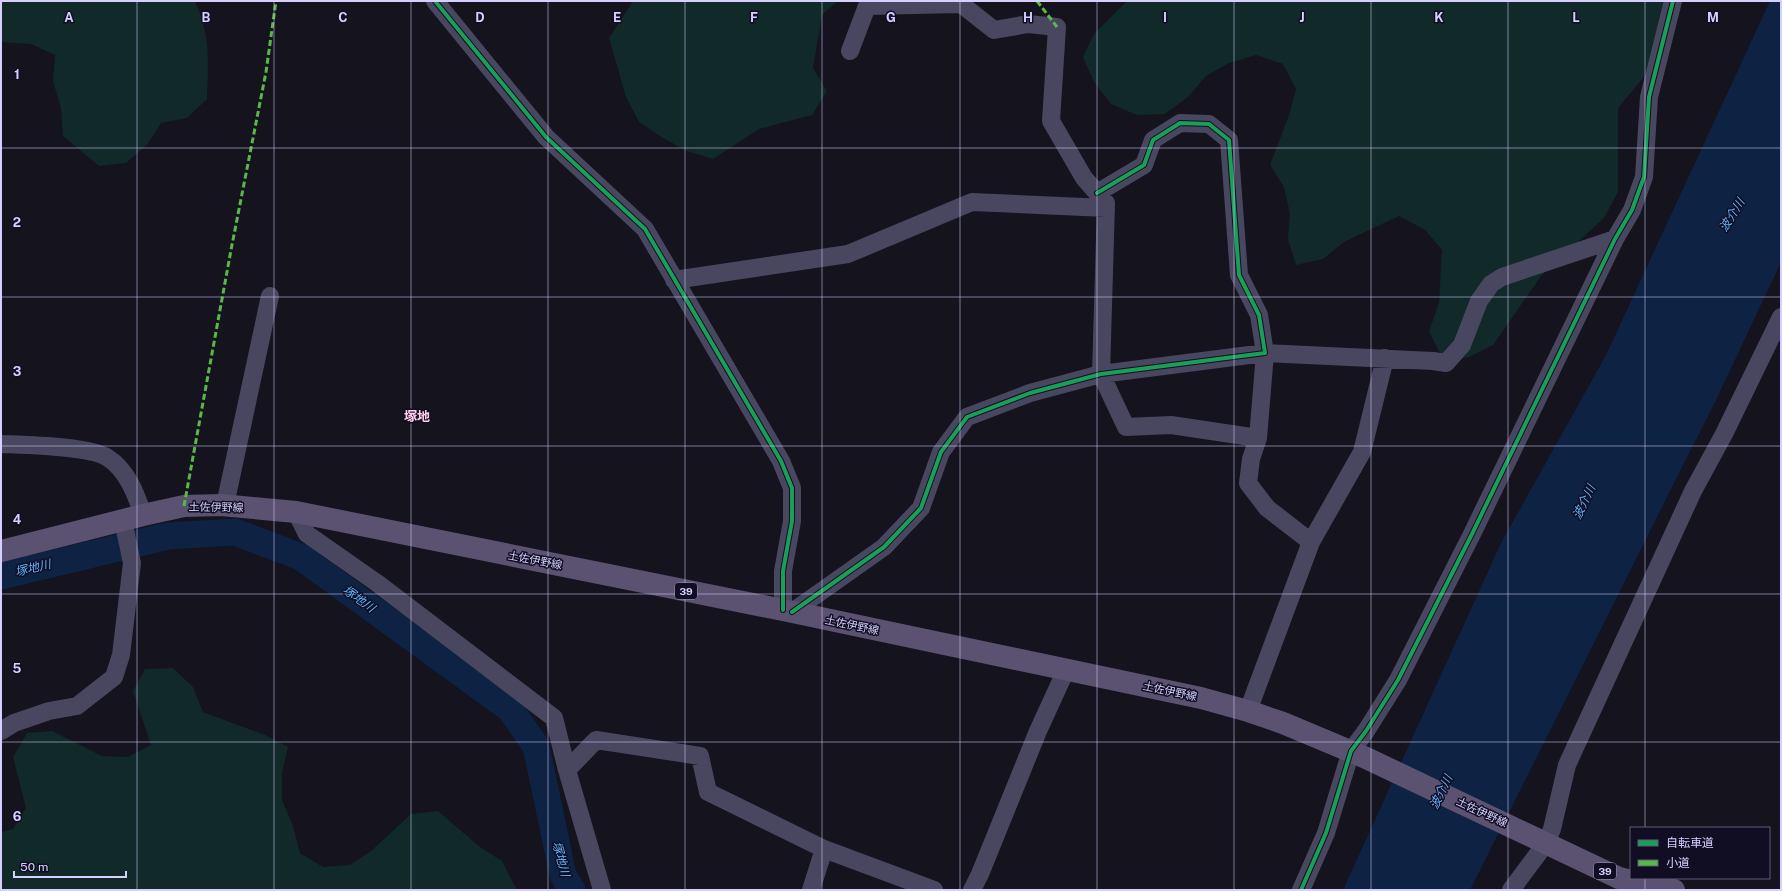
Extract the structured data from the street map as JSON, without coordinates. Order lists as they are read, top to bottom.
{
  "streets": {
    "main road": ["土佐伊野線", "39"]
  },
  "districts": ["塚地"],
  "water": ["波介川", "塚地川"],
  "legend": ["自転車道", "小道"],
  "scale_bar": "50 m",
  "grid": {
    "columns": [
      "A",
      "B",
      "C",
      "D",
      "E",
      "F",
      "G",
      "H",
      "I",
      "J",
      "K",
      "L",
      "M"
    ],
    "rows": [
      "1",
      "2",
      "3",
      "4",
      "5",
      "6"
    ]
  }
}
